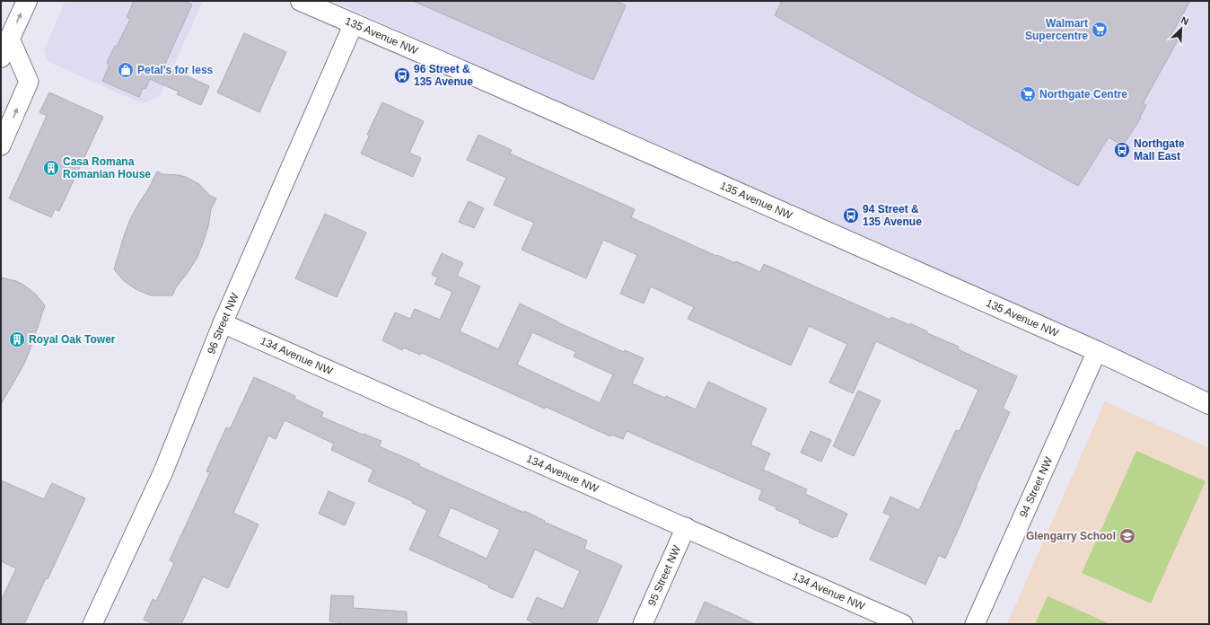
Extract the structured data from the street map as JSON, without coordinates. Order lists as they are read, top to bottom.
{
  "streets": {
    "street": [
      "135 Avenue NW",
      "96 Street NW",
      "134 Avenue NW",
      "94 Street NW",
      "95 Street NW"
    ]
  },
  "crossings": [
    ["135 Avenue NW", "96 Street NW"],
    ["135 Avenue NW", "94 Street NW"],
    ["96 Street NW", "134 Avenue NW"],
    ["134 Avenue NW", "95 Street NW"]
  ],
  "places": {
    "supermarket": ["Walmart Supercentre", "Northgate Centre"],
    "shop": ["Petal's for less"],
    "bus stop": ["96 Street & 135 Avenue", "Northgate Mall East", "94 Street & 135 Avenue"],
    "building": ["Casa Romana Romanian House", "Royal Oak Tower"],
    "school or university": ["Glengarry School"]
  },
  "north": "top right"
}
